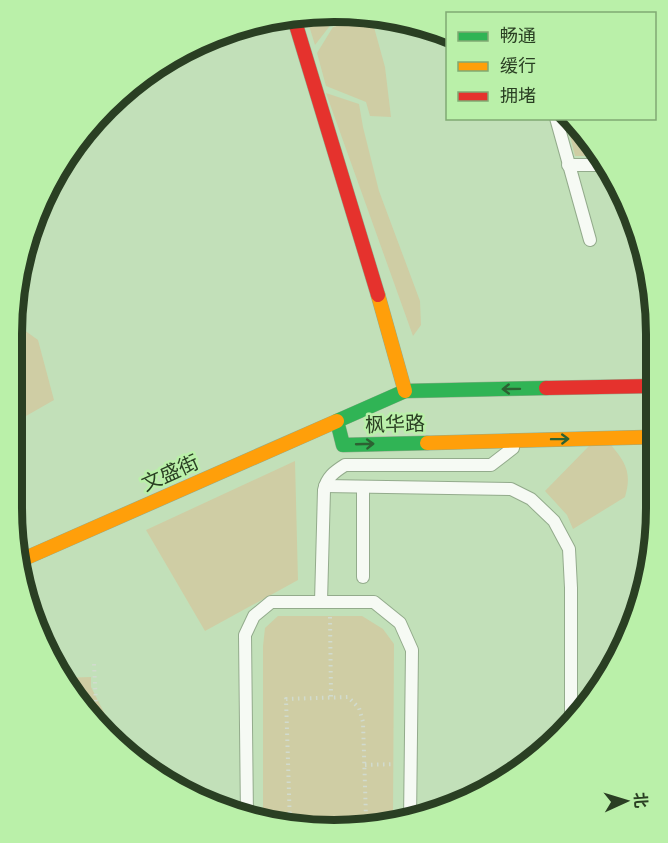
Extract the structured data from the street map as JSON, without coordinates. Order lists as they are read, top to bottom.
{
  "streets": {
    "street": ["枫华路", "文盛街"]
  },
  "crossings": [
    ["枫华路", "文盛街"]
  ],
  "legend": ["畅通", "缓行", "拥堵"],
  "north": "right"
}
